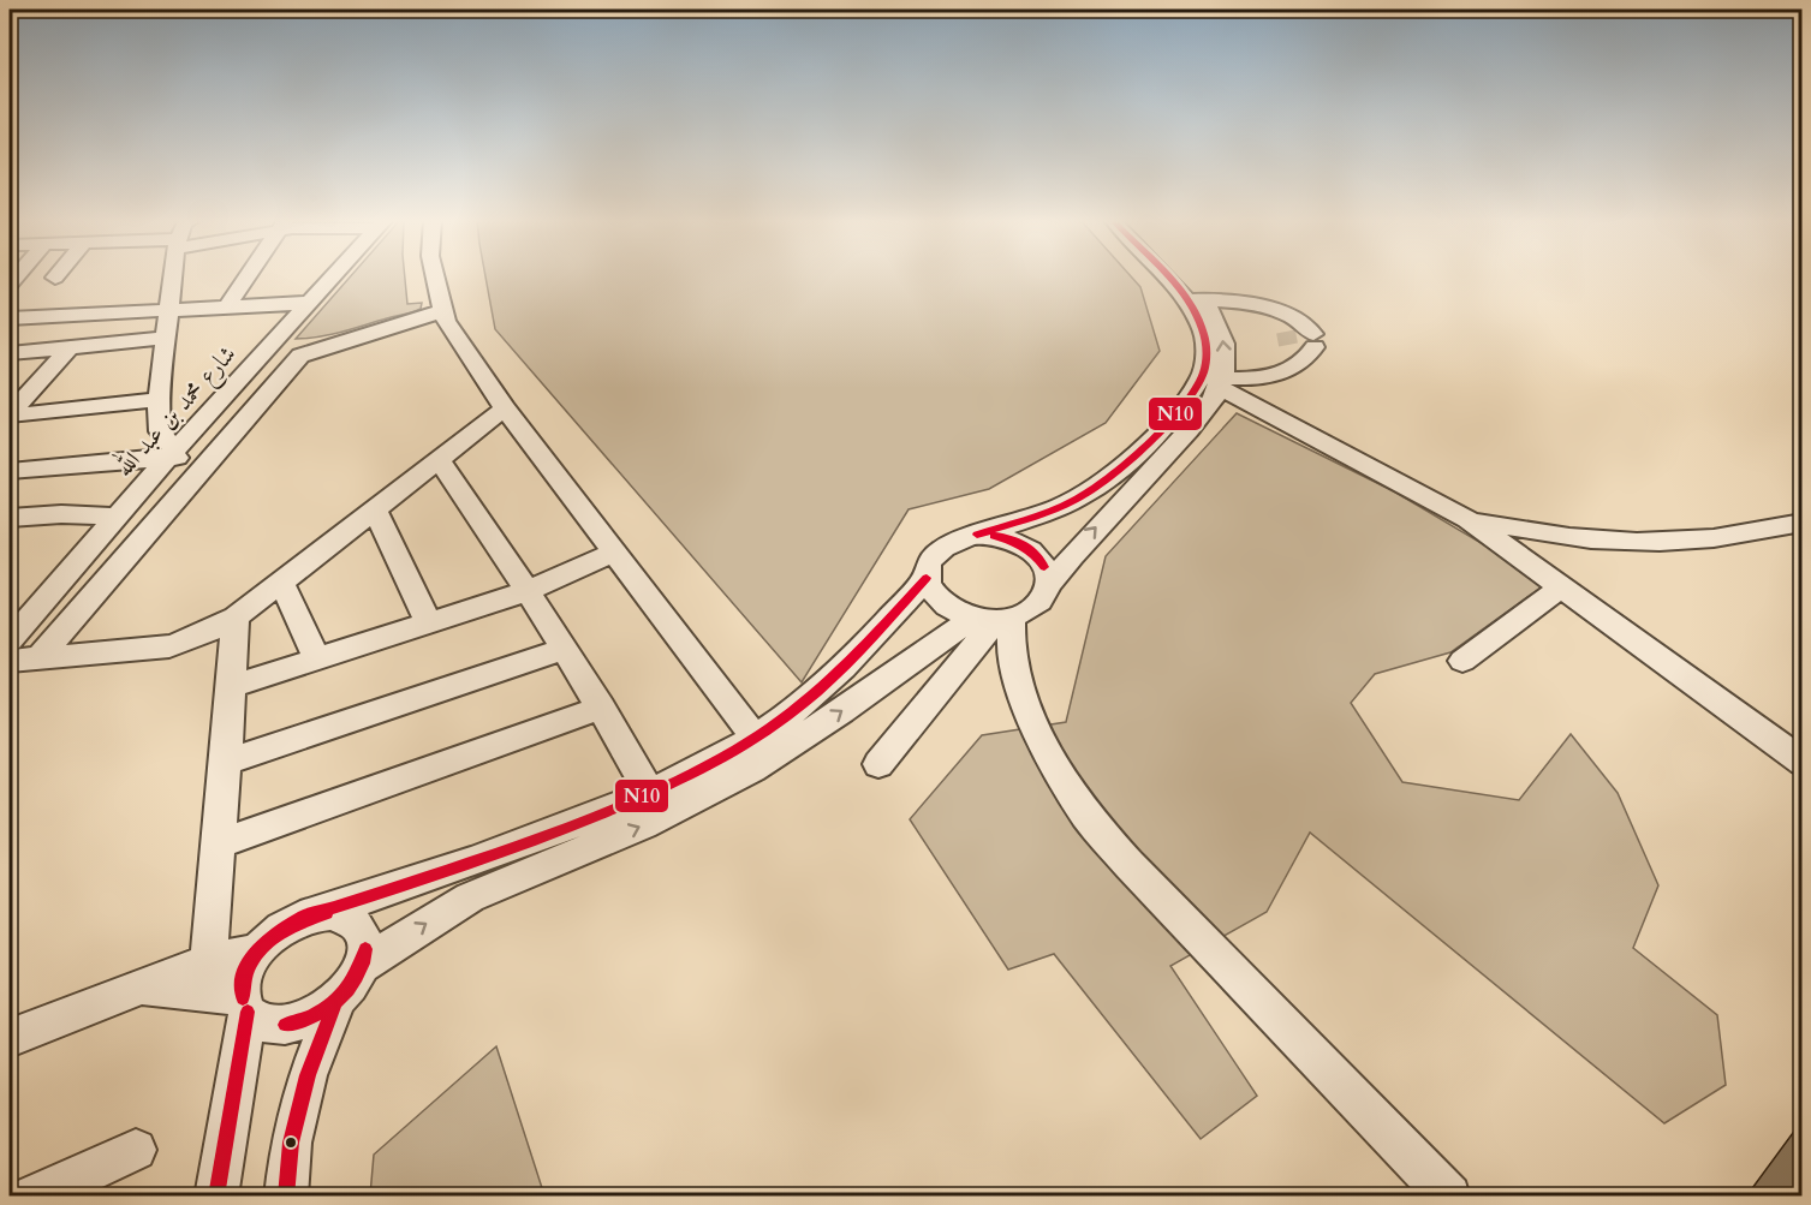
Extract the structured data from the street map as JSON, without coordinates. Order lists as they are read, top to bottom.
{
  "streets": {
    "street": ["شارع محمد بن عبد الله"]
  },
  "lines": ["transit line N10"]
}
